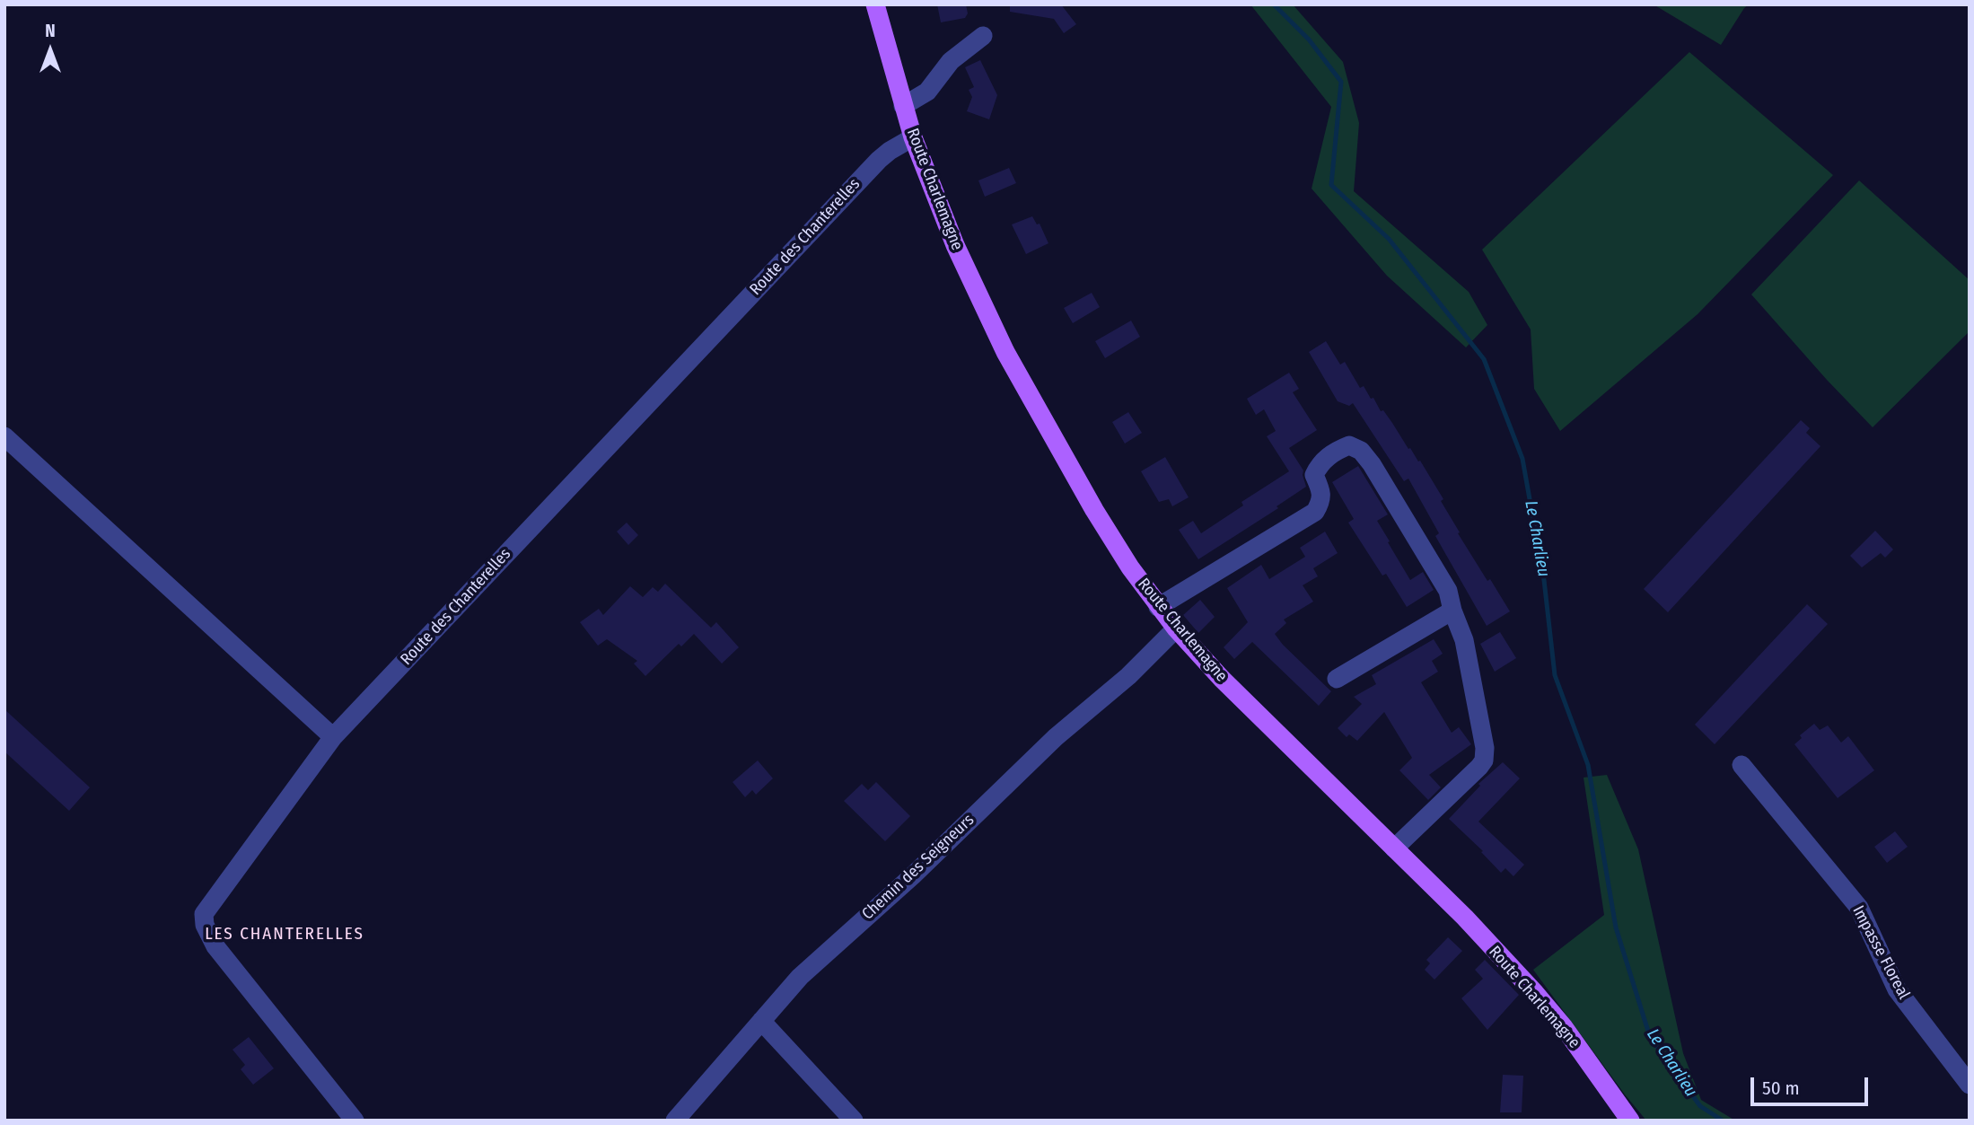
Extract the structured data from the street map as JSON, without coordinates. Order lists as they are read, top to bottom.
{
  "streets": {
    "main road": ["Route Charlemagne"],
    "street": ["Route des Chanterelles", "Chemin des Seigneurs", "Impasse Floreal"]
  },
  "crossings": [
    ["Route Charlemagne", "Route des Chanterelles"],
    ["Route Charlemagne", "Chemin des Seigneurs"]
  ],
  "districts": ["LES CHANTERELLES"],
  "water": ["Le Charlieu"],
  "scale_bar": "50 m",
  "north": "top"
}
